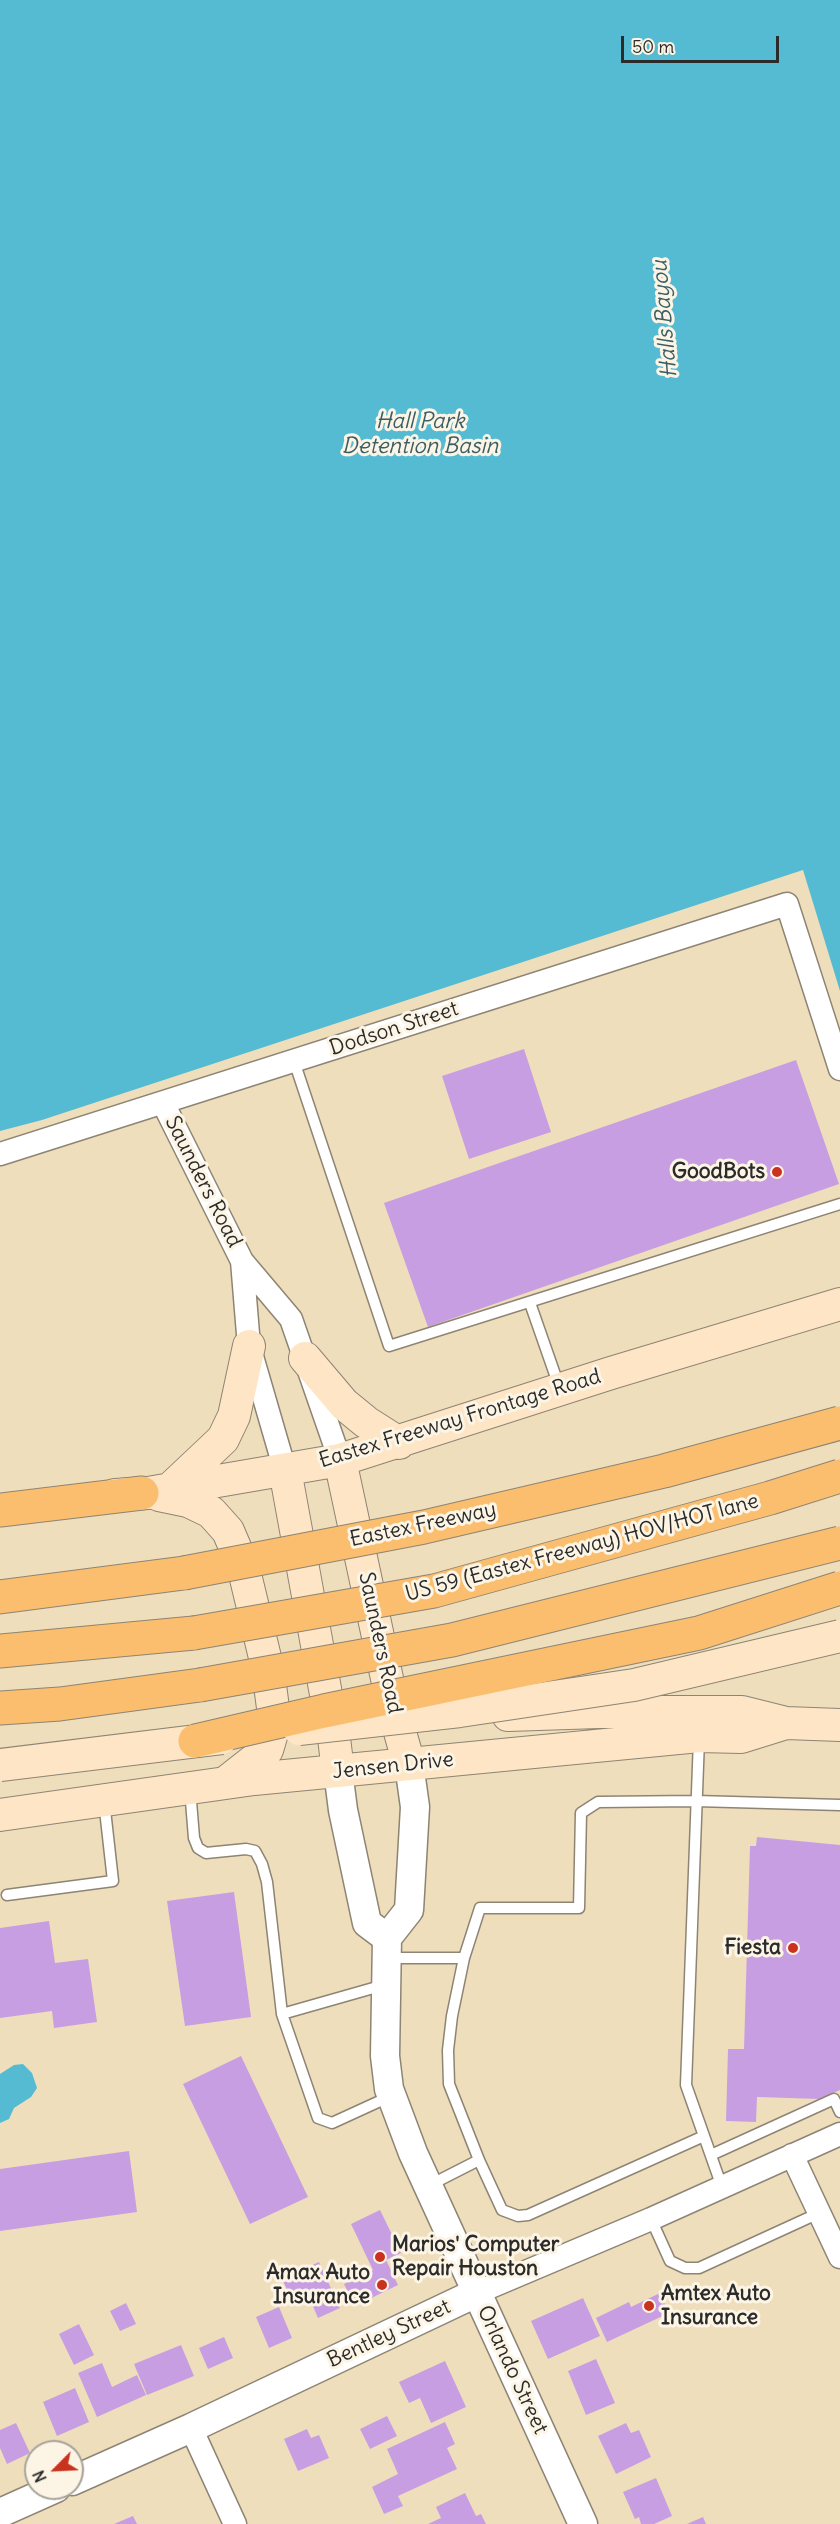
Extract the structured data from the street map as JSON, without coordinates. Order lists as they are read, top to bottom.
{
  "streets": {
    "highway": ["Eastex Freeway", "US 59 (Eastex Freeway) HOV/HOT lane"],
    "main road": ["Saunders Road", "Eastex Freeway Frontage Road", "Jensen Drive"],
    "street": ["Dodson Street", "Bentley Street", "Orlando Street"]
  },
  "crossings": [
    ["Dodson Street", "Saunders Road"],
    ["Saunders Road", "Eastex Freeway Frontage Road"],
    ["Saunders Road", "Jensen Drive"],
    ["Bentley Street", "Orlando Street"]
  ],
  "water": ["Halls Bayou", "Hall Park Detention Basin"],
  "places": [
    "GoodBots",
    "Fiesta",
    "Marios' Computer Repair Houston",
    "Amax Auto Insurance",
    "Amtex Auto Insurance"
  ],
  "scale_bar": "50 m",
  "north": "bottom left"
}
